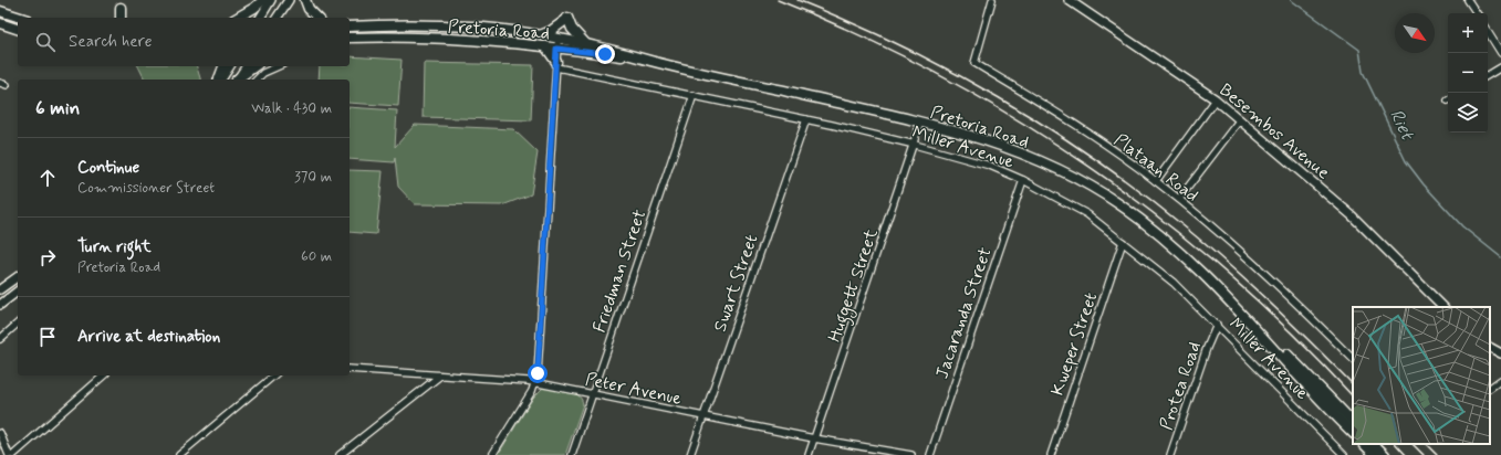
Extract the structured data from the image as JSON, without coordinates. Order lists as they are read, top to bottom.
{
  "streets": {
    "main road": ["Pretoria Road"],
    "street": [
      "Besembos Avenue",
      "Miller Avenue",
      "Plataan Road",
      "Friedman Street",
      "Swart Street",
      "Huggett Street",
      "Jacaranda Street",
      "Kweper Street",
      "Protea Road",
      "Peter Avenue"
    ]
  },
  "crossings": [
    ["Pretoria Road", "Huggett Street"],
    ["Miller Avenue", "Friedman Street"],
    ["Miller Avenue", "Swart Street"],
    ["Miller Avenue", "Huggett Street"],
    ["Miller Avenue", "Jacaranda Street"],
    ["Miller Avenue", "Kweper Street"],
    ["Miller Avenue", "Protea Road"],
    ["Friedman Street", "Peter Avenue"],
    ["Swart Street", "Peter Avenue"],
    ["Huggett Street", "Peter Avenue"]
  ],
  "water": ["Riet"],
  "north": "bottom right",
  "page": {
    "map_buttons": ["+", "−"],
    "search": "Search here",
    "heading": ["6 min", "Walk · 430 m"],
    "list": [
      ["Continue", "Commissioner Street", "370 m"],
      ["Turn right", "Pretoria Road", "60 m"],
      "Arrive at destination"
    ]
  }
}
